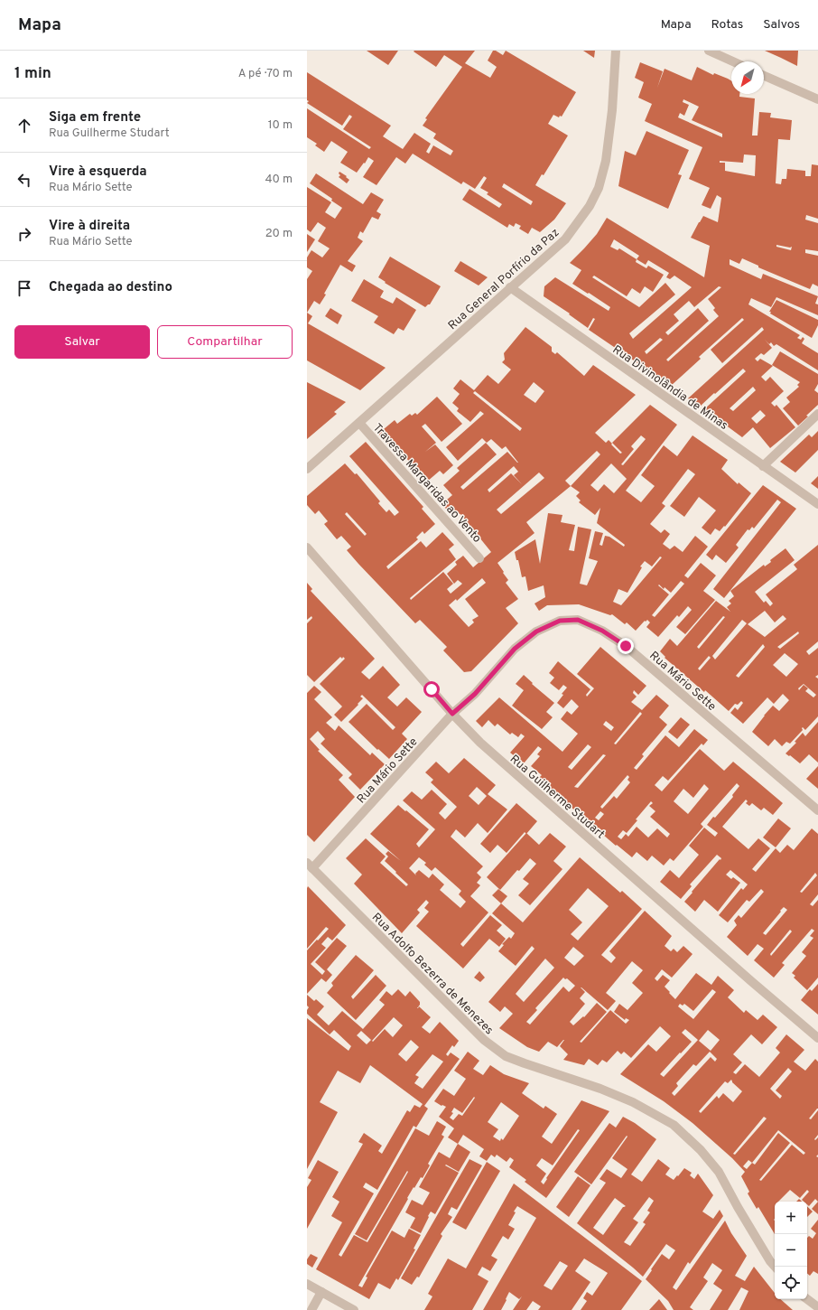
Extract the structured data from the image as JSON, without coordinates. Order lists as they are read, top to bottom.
{
  "streets": {
    "street": [
      "Rua General Porfírio da Paz",
      "Rua Divinolândia de Minas",
      "Travessa Margaridas ao Vento",
      "Rua Mário Sette",
      "Rua Guilherme Studart",
      "Rua Adolfo Bezerra de Menezes"
    ]
  },
  "crossings": [
    ["Rua General Porfírio da Paz", "Rua Divinolândia de Minas"],
    ["Rua General Porfírio da Paz", "Travessa Margaridas ao Vento"],
    ["Rua Mário Sette", "Rua Guilherme Studart"],
    ["Rua Mário Sette", "Rua Adolfo Bezerra de Menezes"]
  ],
  "north": "bottom left",
  "page": {
    "header": "Mapa",
    "nav": ["Mapa", "Rotas", "Salvos"],
    "heading": ["1 min", "A pé · 70 m"],
    "list": [
      ["Siga em frente", "Rua Guilherme Studart", "10 m"],
      ["Vire à esquerda", "Rua Mário Sette", "40 m"],
      ["Vire à direita", "Rua Mário Sette", "20 m"],
      "Chegada ao destino"
    ],
    "buttons": ["Salvar", "Compartilhar"],
    "map_buttons": ["+", "−"]
  }
}
